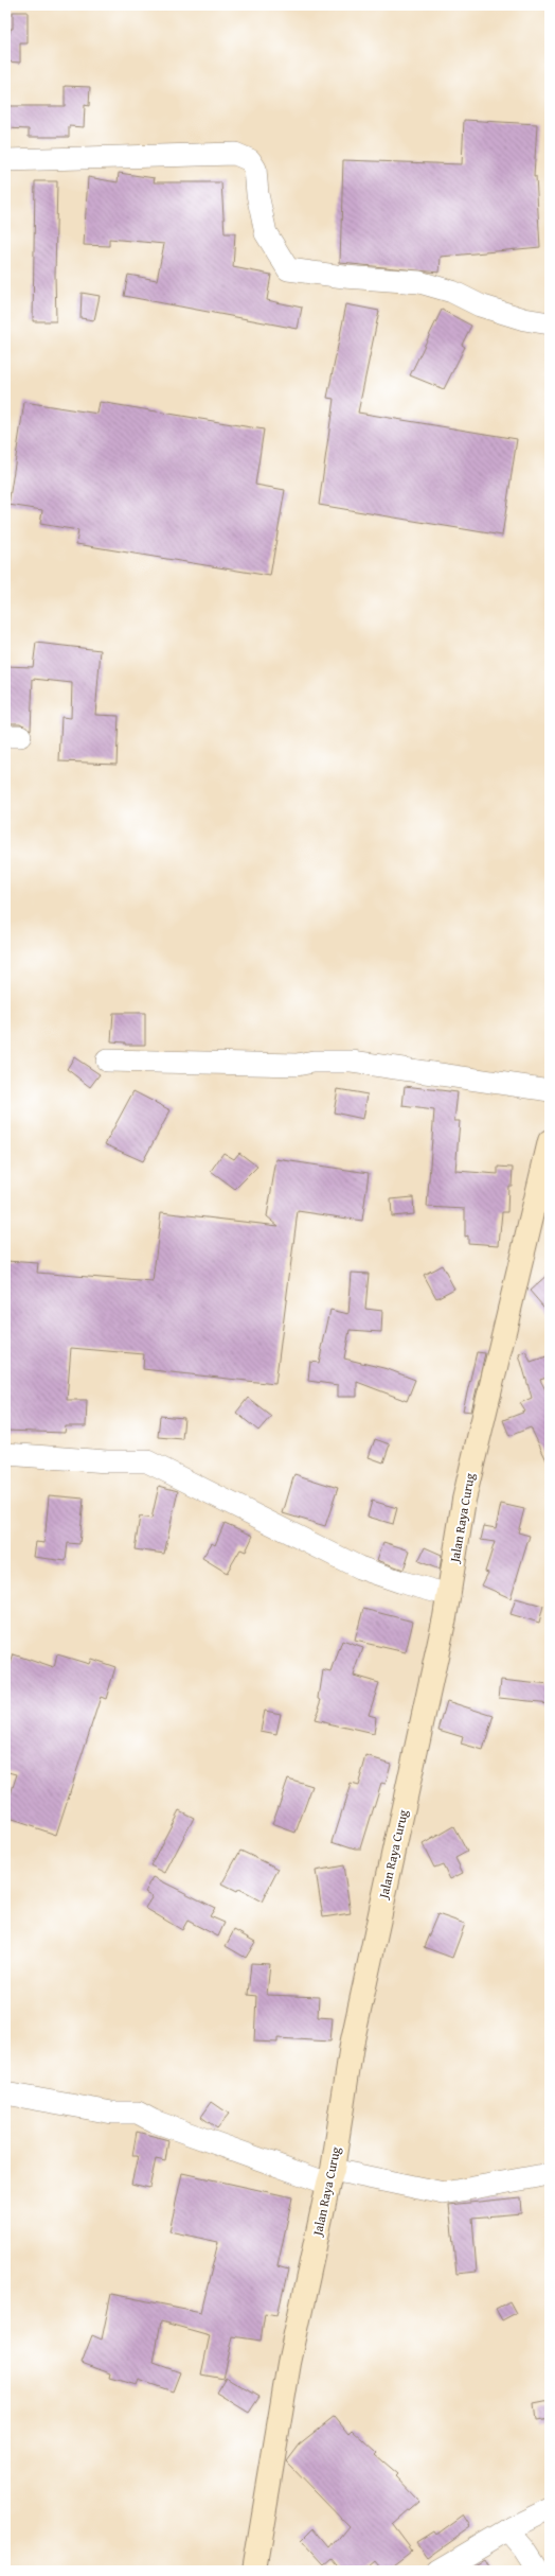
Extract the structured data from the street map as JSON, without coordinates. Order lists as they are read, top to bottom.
{
  "streets": {
    "street": ["Jalan Raya Curug"]
  }
}
